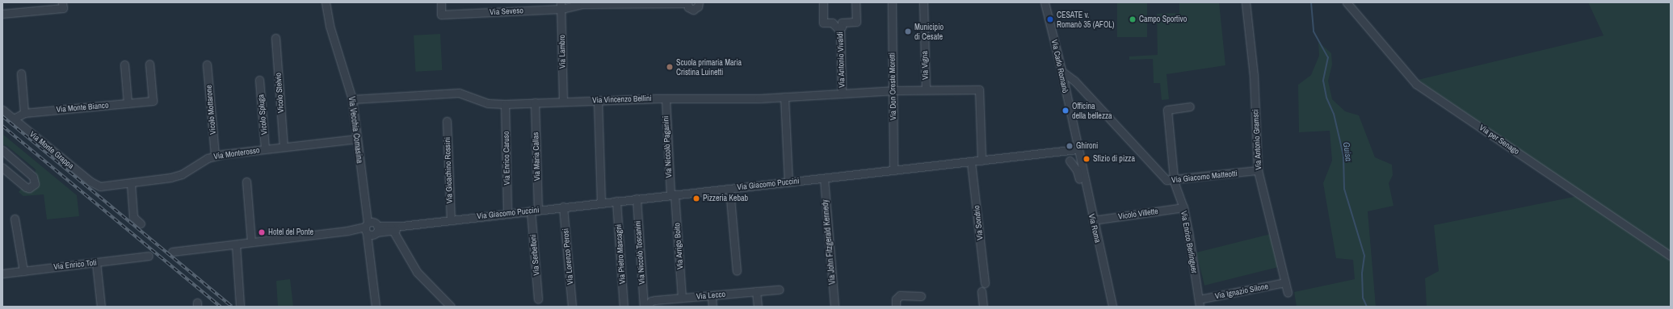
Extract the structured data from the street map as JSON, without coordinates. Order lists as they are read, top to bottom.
{
  "streets": {
    "street": [
      "Via Seveso",
      "Via Lambro",
      "Via Antonio Vivaldi",
      "Via Vigna",
      "Via Carlo Romanò",
      "Via Don Oreste Moretti",
      "Vicolo Stelvio",
      "Via Vincenzo Bellini",
      "Via Monte Bianco",
      "Vicolo Mottarone",
      "Vicolo Spluga",
      "Via Vecchia Comasina",
      "Via Antonio Gramsci",
      "Via per Senago",
      "Via Niccolò Paganini",
      "Via Monte Grappa",
      "Via Monterosso",
      "Via Maria Callas",
      "Via Enrico Caruso",
      "Via Gioachino Rossini",
      "Via Giacomo Matteotti",
      "Via Giacomo Puccini",
      "Vicolo Villette",
      "Via Sondrio",
      "Via Roma",
      "Via John Fitzgerald Kennedy",
      "Via Enrico Berlinguer",
      "Via Arrigo Boito",
      "Via Niccolò Toscanini",
      "Via Pietro Mascagni",
      "Via Serbelloni",
      "Via Lorenzo Perosi",
      "Via Enrico Toti",
      "Via Ignazio Silone",
      "Via Lecco"
    ]
  },
  "crossings": [
    ["Via Seveso", "Via Lambro"],
    ["Via Lambro", "Via Vincenzo Bellini"],
    ["Via Antonio Vivaldi", "Via Vincenzo Bellini"],
    ["Via Vigna", "Via Vincenzo Bellini"],
    ["Via Carlo Romanò", "Via Giacomo Matteotti"],
    ["Via Carlo Romanò", "Via Giacomo Puccini"],
    ["Via Carlo Romanò", "Via Roma"],
    ["Via Don Oreste Moretti", "Via Vincenzo Bellini"],
    ["Via Don Oreste Moretti", "Via Giacomo Puccini"],
    ["Vicolo Stelvio", "Via Monterosso"],
    ["Via Vincenzo Bellini", "Via Vecchia Comasina"],
    ["Via Vincenzo Bellini", "Via Niccolò Paganini"],
    ["Via Vincenzo Bellini", "Via Maria Callas"],
    ["Via Vincenzo Bellini", "Via Enrico Caruso"],
    ["Via Vincenzo Bellini", "Via Giacomo Puccini"],
    ["Via Monte Bianco", "Via Monte Grappa"],
    ["Vicolo Mottarone", "Via Monterosso"],
    ["Vicolo Spluga", "Via Monterosso"],
    ["Via Vecchia Comasina", "Via Monterosso"],
    ["Via Antonio Gramsci", "Via Giacomo Matteotti"],
    ["Via Antonio Gramsci", "Via Ignazio Silone"],
    ["Via Niccolò Paganini", "Via Giacomo Puccini"],
    ["Via Niccolò Paganini", "Via Arrigo Boito"],
    ["Via Monte Grappa", "Via Monterosso"],
    ["Via Maria Callas", "Via Giacomo Puccini"],
    ["Via Maria Callas", "Via Serbelloni"],
    ["Via Enrico Caruso", "Via Giacomo Puccini"],
    ["Via Gioachino Rossini", "Via Giacomo Puccini"],
    ["Via Giacomo Matteotti", "Via Enrico Berlinguer"],
    ["Via Giacomo Puccini", "Via Sondrio"],
    ["Via Giacomo Puccini", "Via Roma"],
    ["Via Giacomo Puccini", "Via John Fitzgerald Kennedy"],
    ["Via Giacomo Puccini", "Via Arrigo Boito"],
    ["Via Giacomo Puccini", "Via Niccolò Toscanini"],
    ["Via Giacomo Puccini", "Via Pietro Mascagni"],
    ["Via Giacomo Puccini", "Via Serbelloni"],
    ["Via Giacomo Puccini", "Via Lorenzo Perosi"],
    ["Vicolo Villette", "Via Roma"],
    ["Vicolo Villette", "Via Enrico Berlinguer"],
    ["Via Enrico Berlinguer", "Via Ignazio Silone"],
    ["Via Arrigo Boito", "Via Lecco"],
    ["Via Niccolò Toscanini", "Via Lecco"]
  ],
  "water": ["Guisa"],
  "places": [
    "CESATE v. Romanò 35 (AFOL)",
    "Campo Sportivo",
    "Municipio di Cesate",
    "Scuola primaria Maria Cristina Luinetti",
    "Officina della bellezza",
    "Ghironi",
    "Sfizio di pizza",
    "Pizzeria Kebab",
    "Hotel del Ponte"
  ]
}
